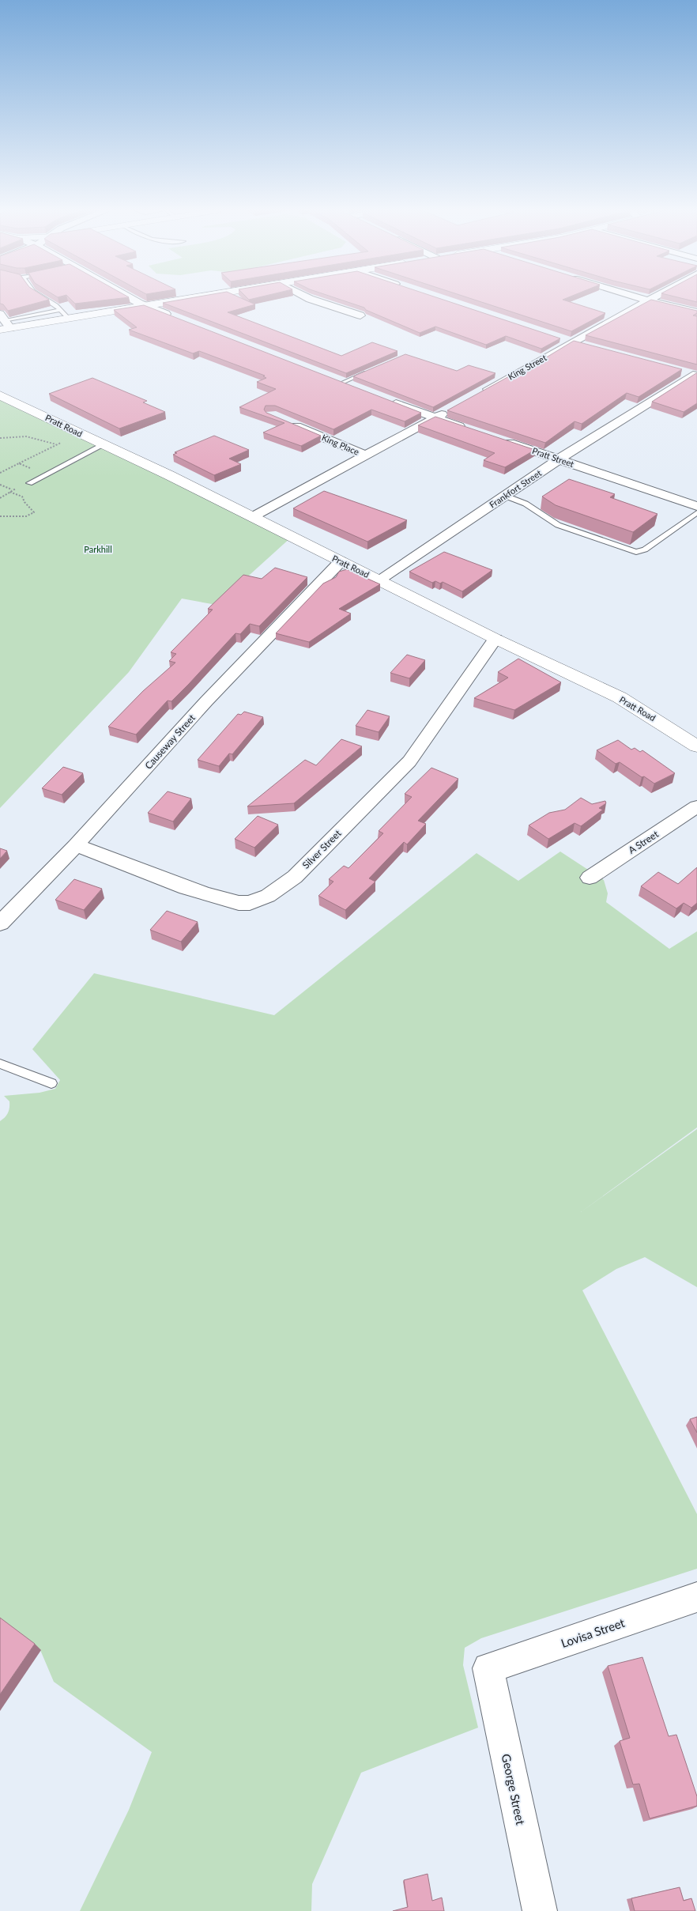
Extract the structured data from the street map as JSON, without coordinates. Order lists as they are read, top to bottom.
{
  "streets": {
    "street": [
      "King Street",
      "Pratt Road",
      "King Place",
      "Pratt Street",
      "Frankfort Street",
      "Causeway Street",
      "A Street",
      "Silver Street",
      "Lovisa Street",
      "George Street"
    ]
  },
  "crossings": [
    ["Pratt Road", "Frankfort Street"],
    ["Pratt Road", "Causeway Street"],
    ["Pratt Road", "Silver Street"],
    ["Pratt Street", "Frankfort Street"],
    ["Causeway Street", "Silver Street"],
    ["Lovisa Street", "George Street"]
  ],
  "parks": ["Parkhill"]
}
